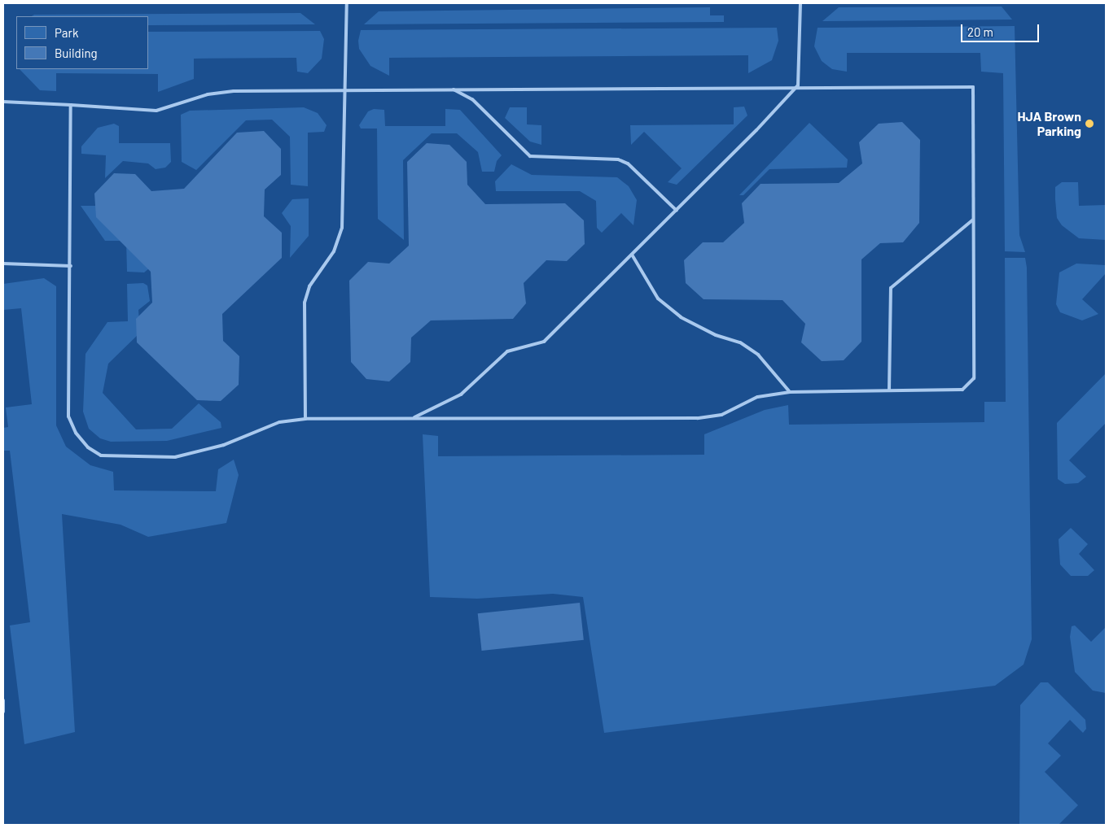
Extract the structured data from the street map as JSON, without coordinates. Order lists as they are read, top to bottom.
{
  "places": ["HJA Brown Parking"],
  "legend": ["Park", "Building"],
  "scale_bar": "20 m"
}
